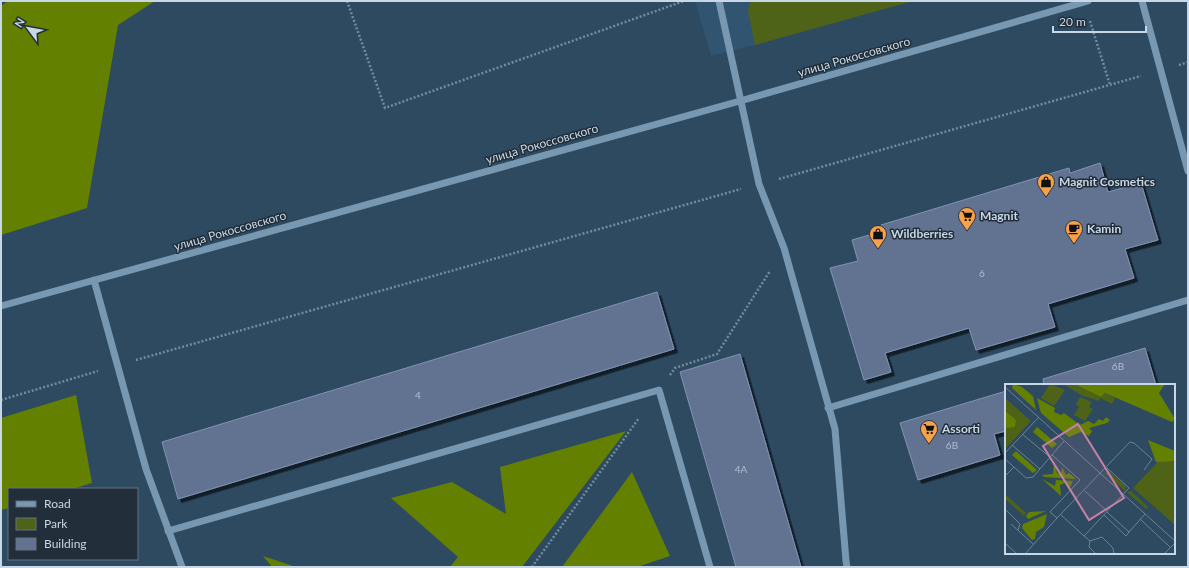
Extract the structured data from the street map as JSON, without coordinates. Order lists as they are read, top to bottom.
{
  "streets": {
    "street": ["улица Рокоссовского"]
  },
  "places": {
    "shop": ["Magnit Cosmetics", "Wildberries"],
    "supermarket": ["Magnit", "Assorti"],
    "cafe": ["Kamin"]
  },
  "house_numbers": [
    "6",
    "6В",
    "4",
    "6В",
    "4А"
  ],
  "legend": ["Road", "Park", "Building"],
  "scale_bar": "20 m",
  "north": "top left"
}
